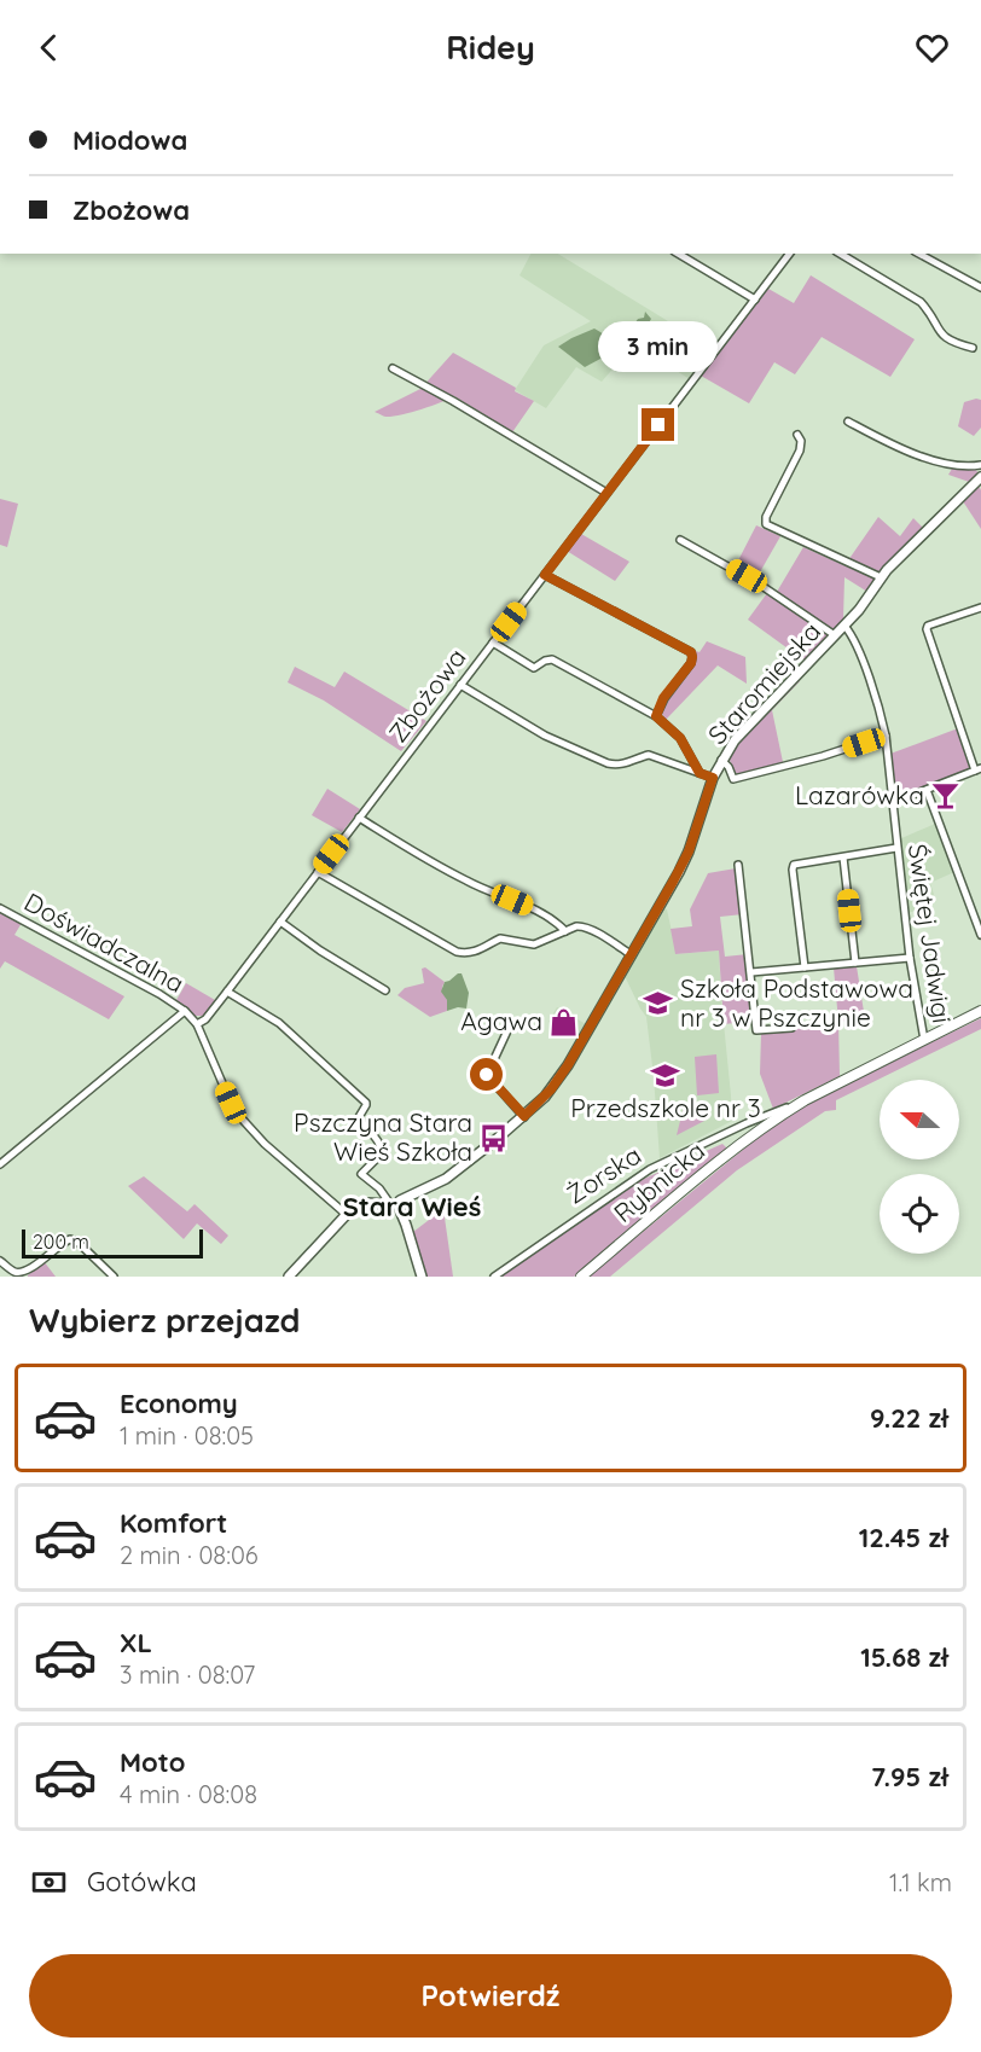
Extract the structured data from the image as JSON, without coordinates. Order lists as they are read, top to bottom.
{
  "streets": {
    "main road": ["Żorska", "Rybnicka"],
    "street": [
      "Staromiejska",
      "Zbożowa",
      "Świętej Jadwigi",
      "Doświadczalna"
    ]
  },
  "crossings": [
    ["Staromiejska", "Świętej Jadwigi"],
    ["Zbożowa", "Doświadczalna"],
    ["Świętej Jadwigi", "Żorska"],
    ["Żorska", "Rybnicka"]
  ],
  "districts": ["Stara Wieś"],
  "places": {
    "bar": ["Lazarówka"],
    "school or university": ["Szkoła Podstawowa nr 3 w Pszczynie", "Przedszkole nr 3"],
    "shop": ["Agawa"],
    "bus stop": ["Pszczyna Stara Wieś Szkoła"]
  },
  "scale_bar": "200 m",
  "north": "left",
  "page": {
    "header": "Ridey",
    "banner": ["Miodowa", "Zbożowa"],
    "bubble": "3 min",
    "scale": "200 m",
    "heading": "Wybierz przejazd",
    "list": [
      {
        "name": "Economy",
        "note": "1 min · 08:05",
        "value": "9.22 zł"
      },
      {
        "name": "Komfort",
        "note": "2 min · 08:06",
        "value": "12.45 zł"
      },
      {
        "name": "XL",
        "note": "3 min · 08:07",
        "value": "15.68 zł"
      },
      {
        "name": "Moto",
        "note": "4 min · 08:08",
        "value": "7.95 zł"
      }
    ],
    "pay": ["Gotówka", "1.1 km"],
    "buttons": "Potwierdź"
  }
}
